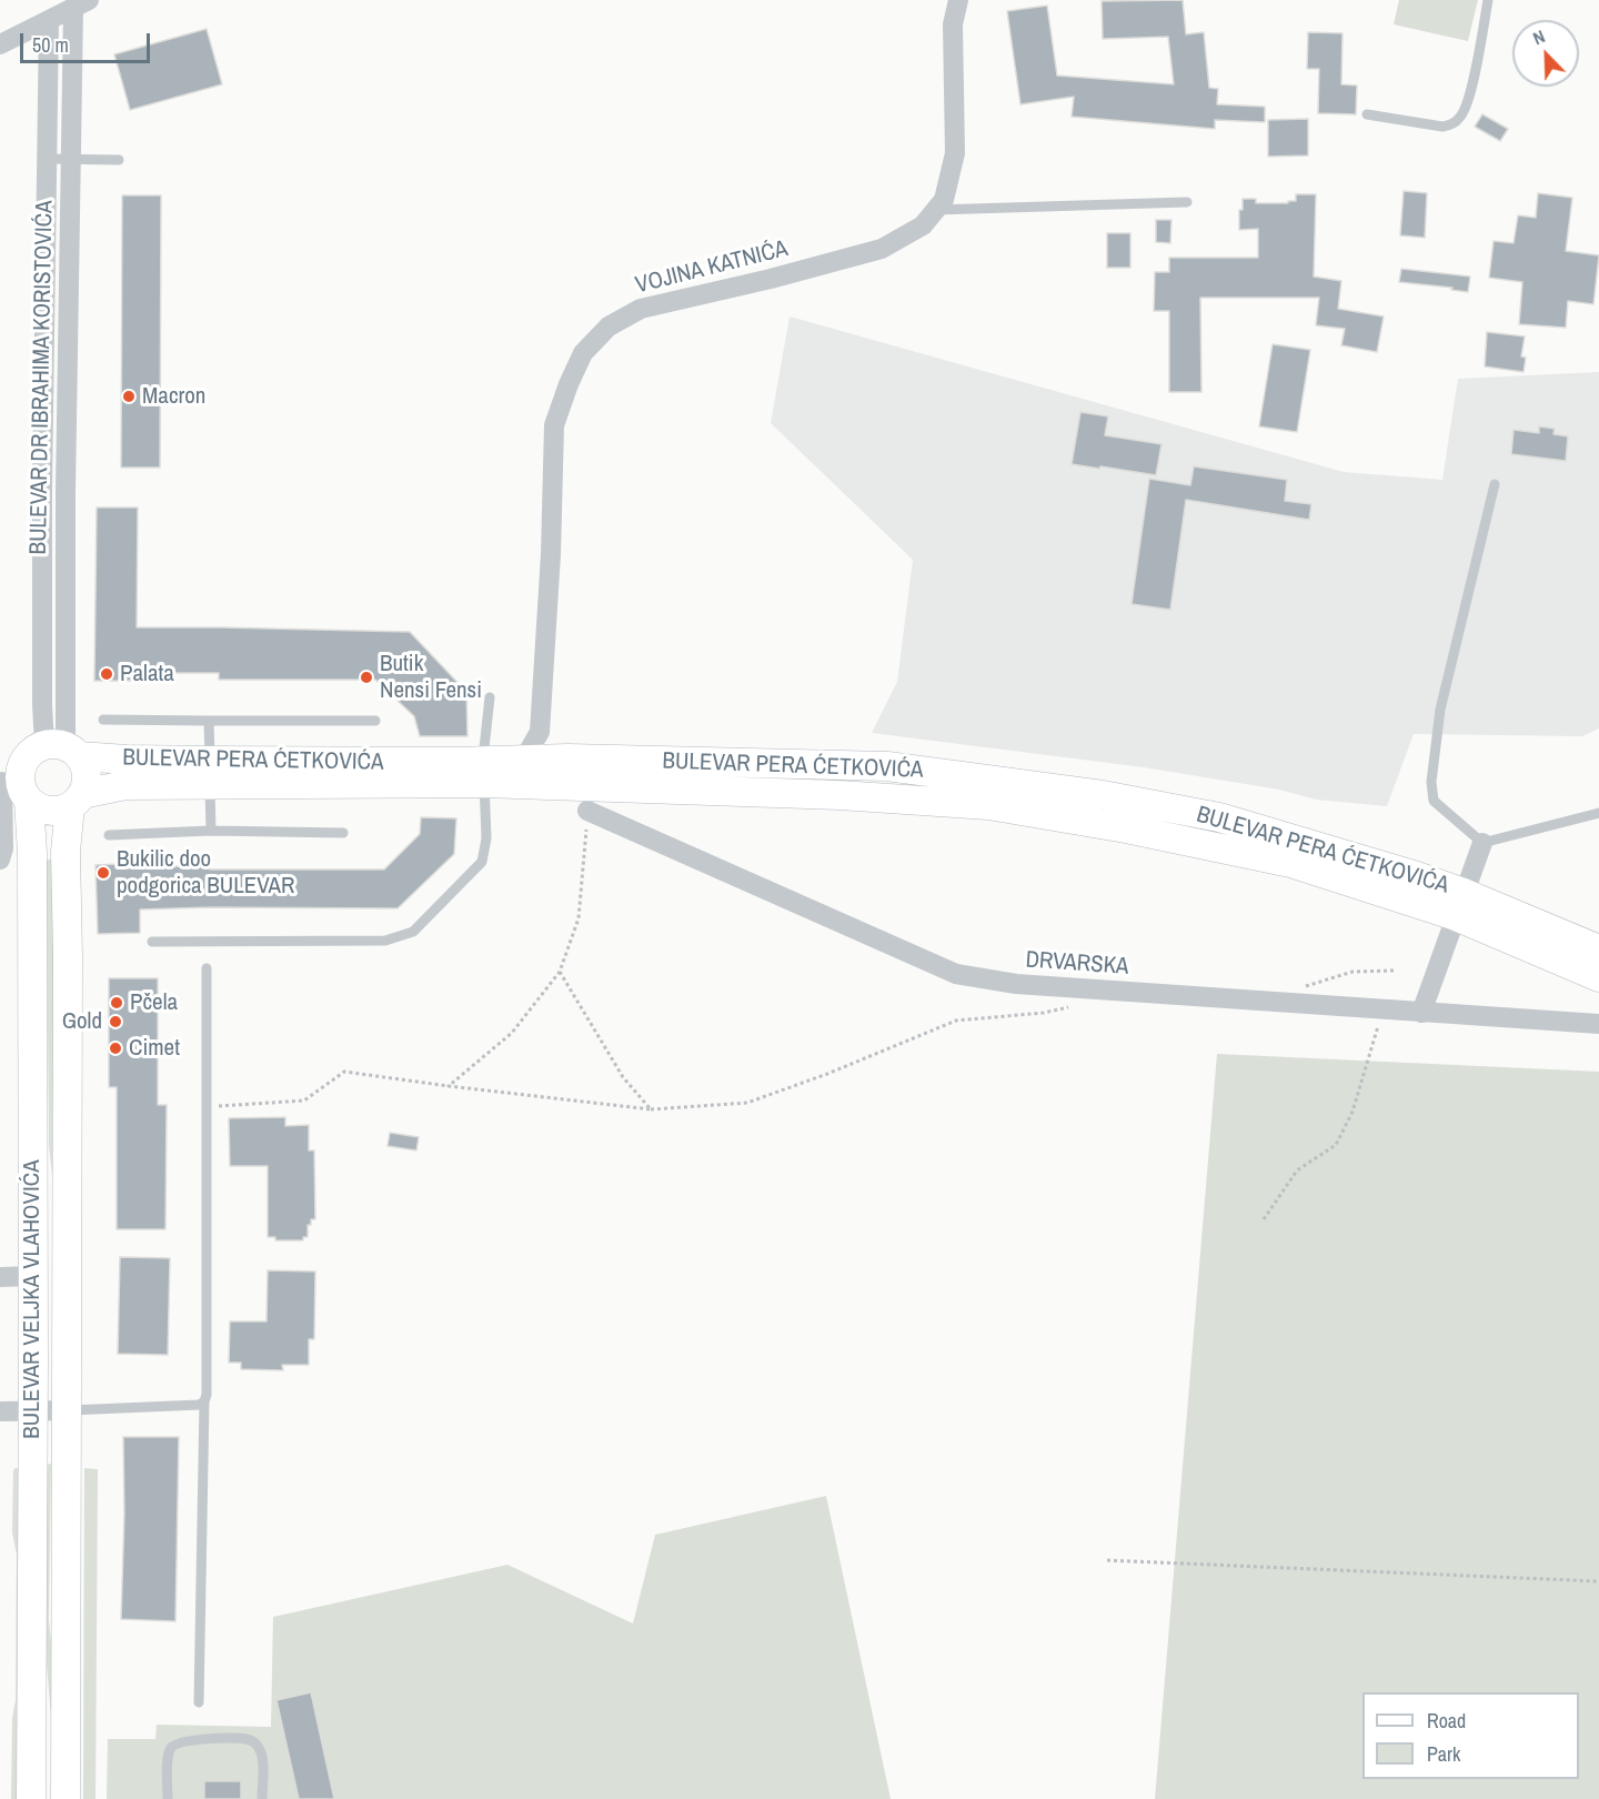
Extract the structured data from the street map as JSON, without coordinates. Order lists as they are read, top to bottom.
{
  "streets": {
    "main road": ["BULEVAR PERA ĆETKOVIĆA", "BULEVAR VELJKA VLAHOVIĆA"],
    "street": ["VOJINA KATNIĆA", "BULEVAR DR IBRAHIMA KORISTOVIĆA", "DRVARSKA"]
  },
  "crossings": [
    ["VOJINA KATNIĆA", "BULEVAR PERA ĆETKOVIĆA"],
    ["BULEVAR DR IBRAHIMA KORISTOVIĆA", "BULEVAR PERA ĆETKOVIĆA"],
    ["BULEVAR DR IBRAHIMA KORISTOVIĆA", "BULEVAR VELJKA VLAHOVIĆA"],
    ["BULEVAR PERA ĆETKOVIĆA", "BULEVAR VELJKA VLAHOVIĆA"]
  ],
  "places": [
    "Macron",
    "Palata",
    "Butik Nensi Fensi",
    "Bukilic doo podgorica BULEVAR",
    "Pčela",
    "Gold",
    "Cimet"
  ],
  "legend": ["Road", "Park"],
  "scale_bar": "50 m",
  "north": "top left"
}
